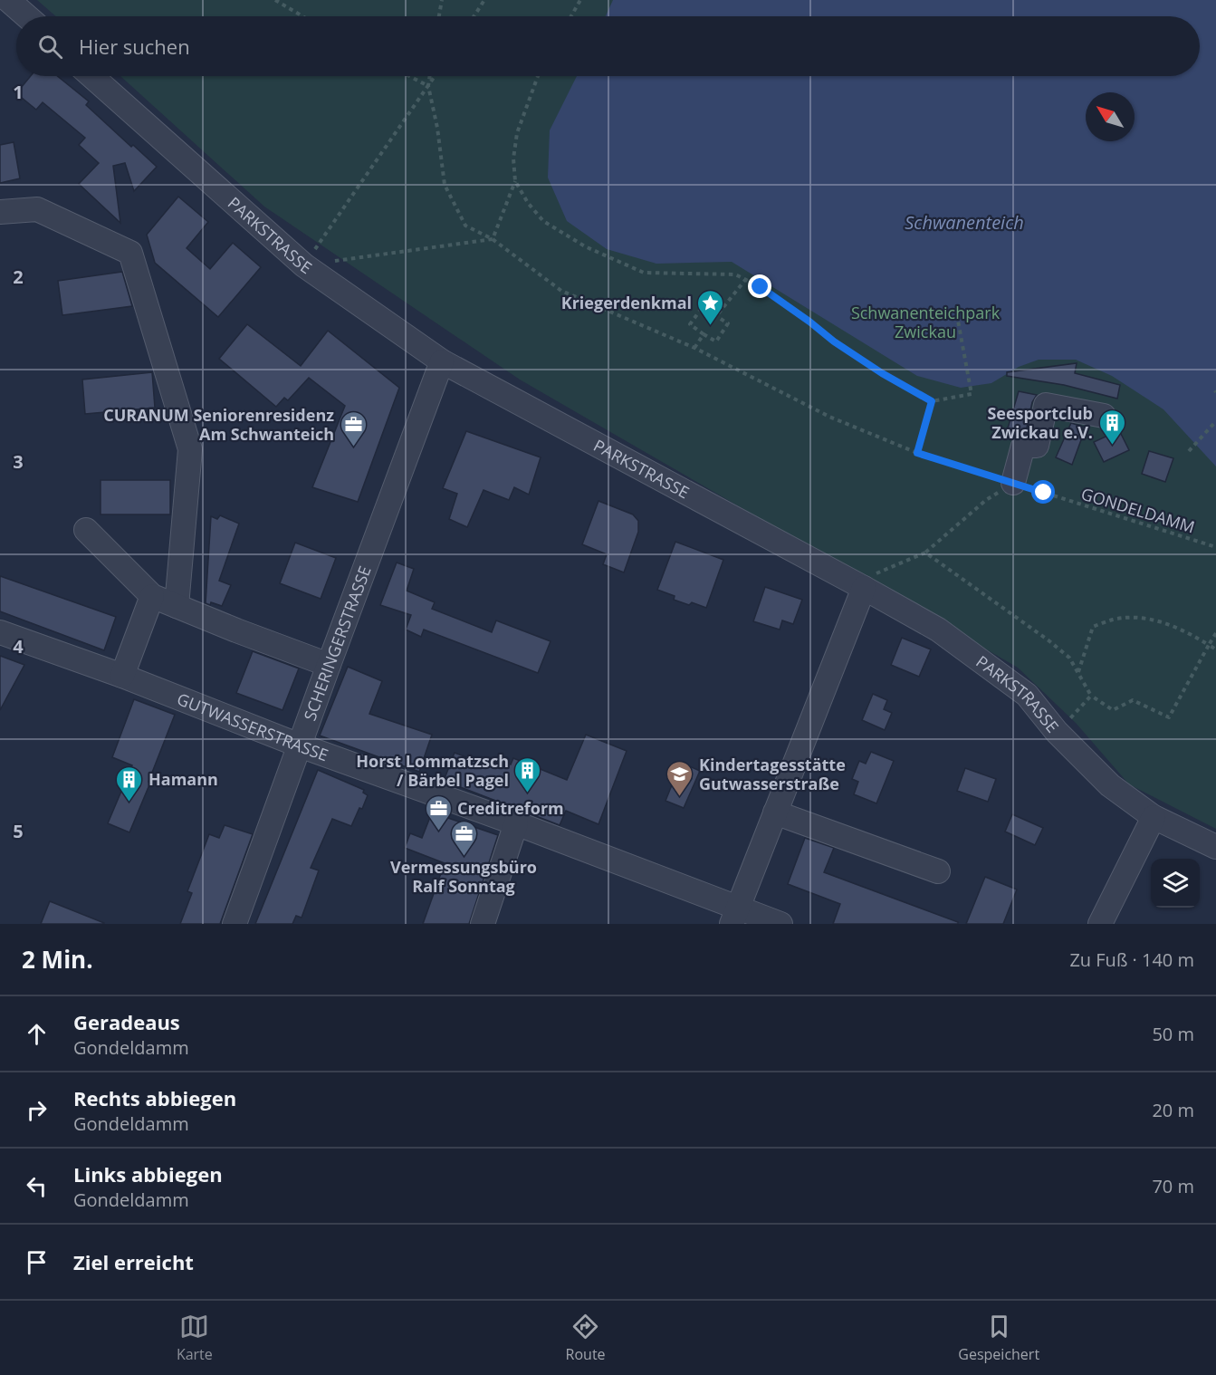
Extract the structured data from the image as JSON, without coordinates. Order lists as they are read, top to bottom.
{
  "streets": {
    "street": ["PARKSTRASSE", "SCHERINGERSTRASSE", "GUTWASSERSTRASSE"],
    "path": ["GONDELDAMM"]
  },
  "crossings": [
    ["PARKSTRASSE", "SCHERINGERSTRASSE"],
    ["SCHERINGERSTRASSE", "GUTWASSERSTRASSE"]
  ],
  "water": ["Schwanenteich"],
  "parks": ["Schwanenteichpark Zwickau"],
  "places": {
    "place": ["Kriegerdenkmal"],
    "building": ["Seesportclub Zwickau e.V.", "Horst Lommatzsch / Bärbel Pagel", "Hamann"],
    "office": ["CURANUM Seniorenresidenz Am Schwanteich", "Creditreform", "Vermessungsbüro Ralf Sonntag"],
    "school or university": ["Kindertagesstätte Gutwasserstraße"]
  },
  "north": "top left",
  "page": {
    "search": "Hier suchen",
    "heading": ["2 Min.", "Zu Fuß · 140 m"],
    "list": [
      ["Geradeaus", "Gondeldamm", "50 m"],
      ["Rechts abbiegen", "Gondeldamm", "20 m"],
      ["Links abbiegen", "Gondeldamm", "70 m"],
      "Ziel erreicht"
    ],
    "nav": ["Karte", "Route", "Gespeichert"]
  },
  "grid": {
    "rows": [
      "1",
      "2",
      "3",
      "4",
      "5"
    ]
  }
}
